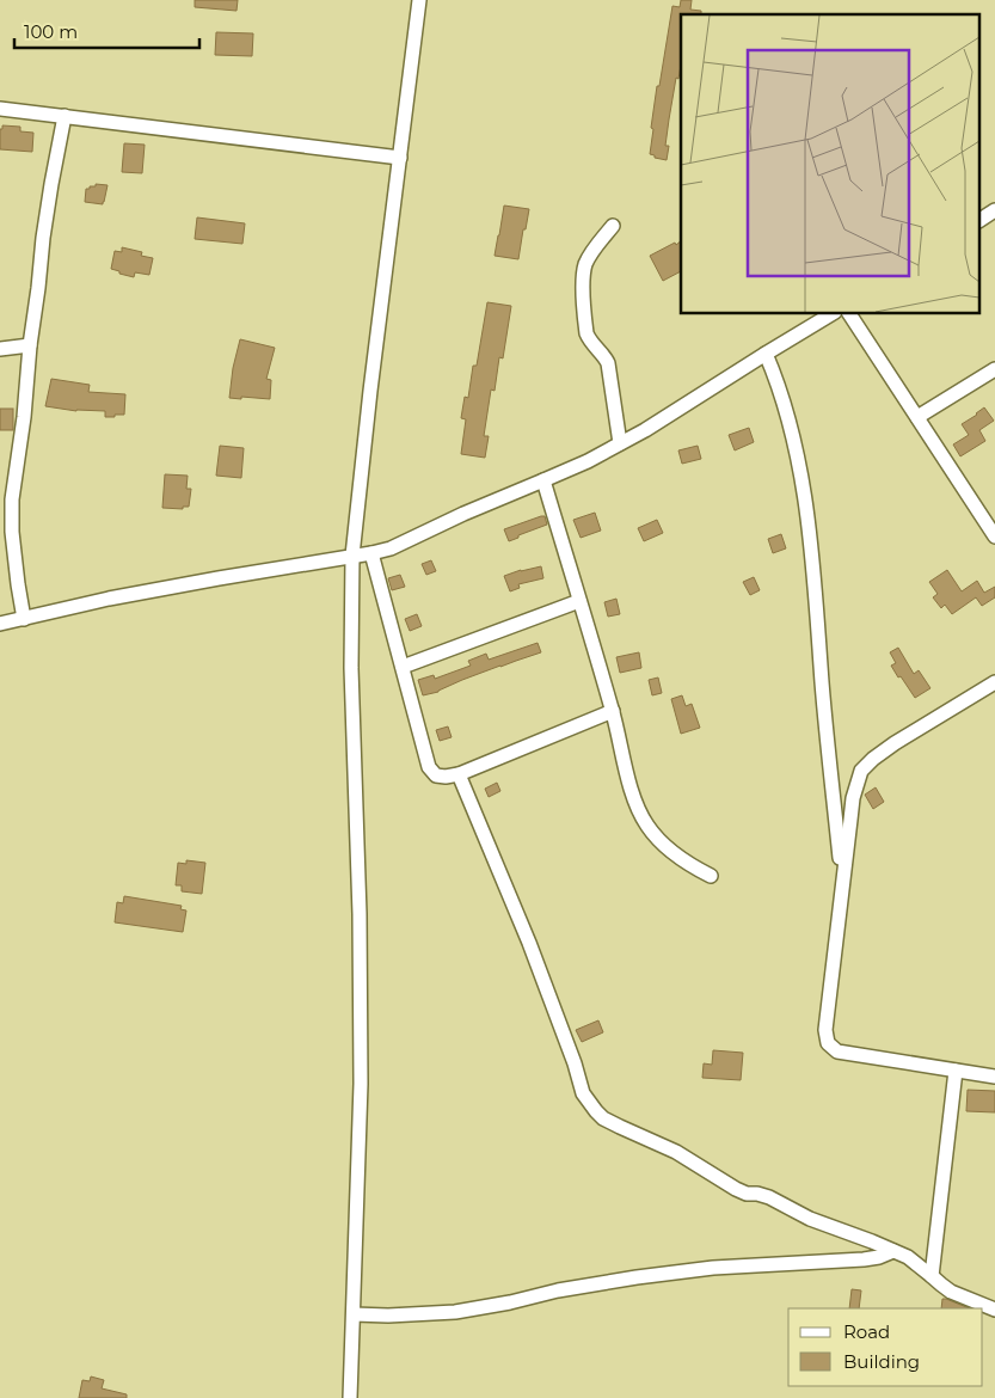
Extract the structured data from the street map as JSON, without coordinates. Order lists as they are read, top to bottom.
{
  "legend": ["Road", "Building"],
  "scale_bar": "100 m"
}
